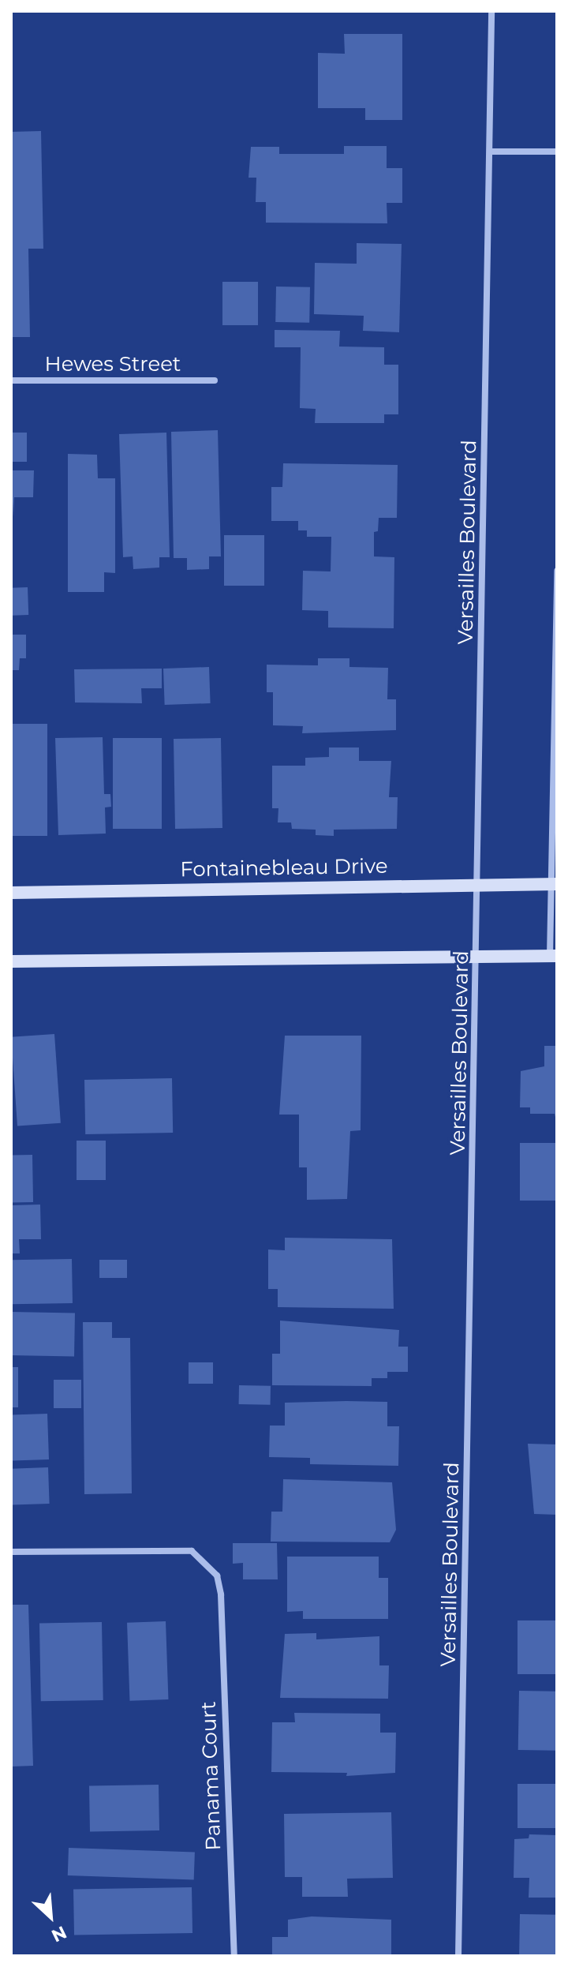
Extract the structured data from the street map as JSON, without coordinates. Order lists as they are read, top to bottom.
{
  "streets": {
    "street": [
      "Hewes Street",
      "Versailles Boulevard",
      "Fontainebleau Drive",
      "Panama Court"
    ]
  },
  "crossings": [
    ["Versailles Boulevard", "Fontainebleau Drive"]
  ],
  "north": "bottom right"
}
